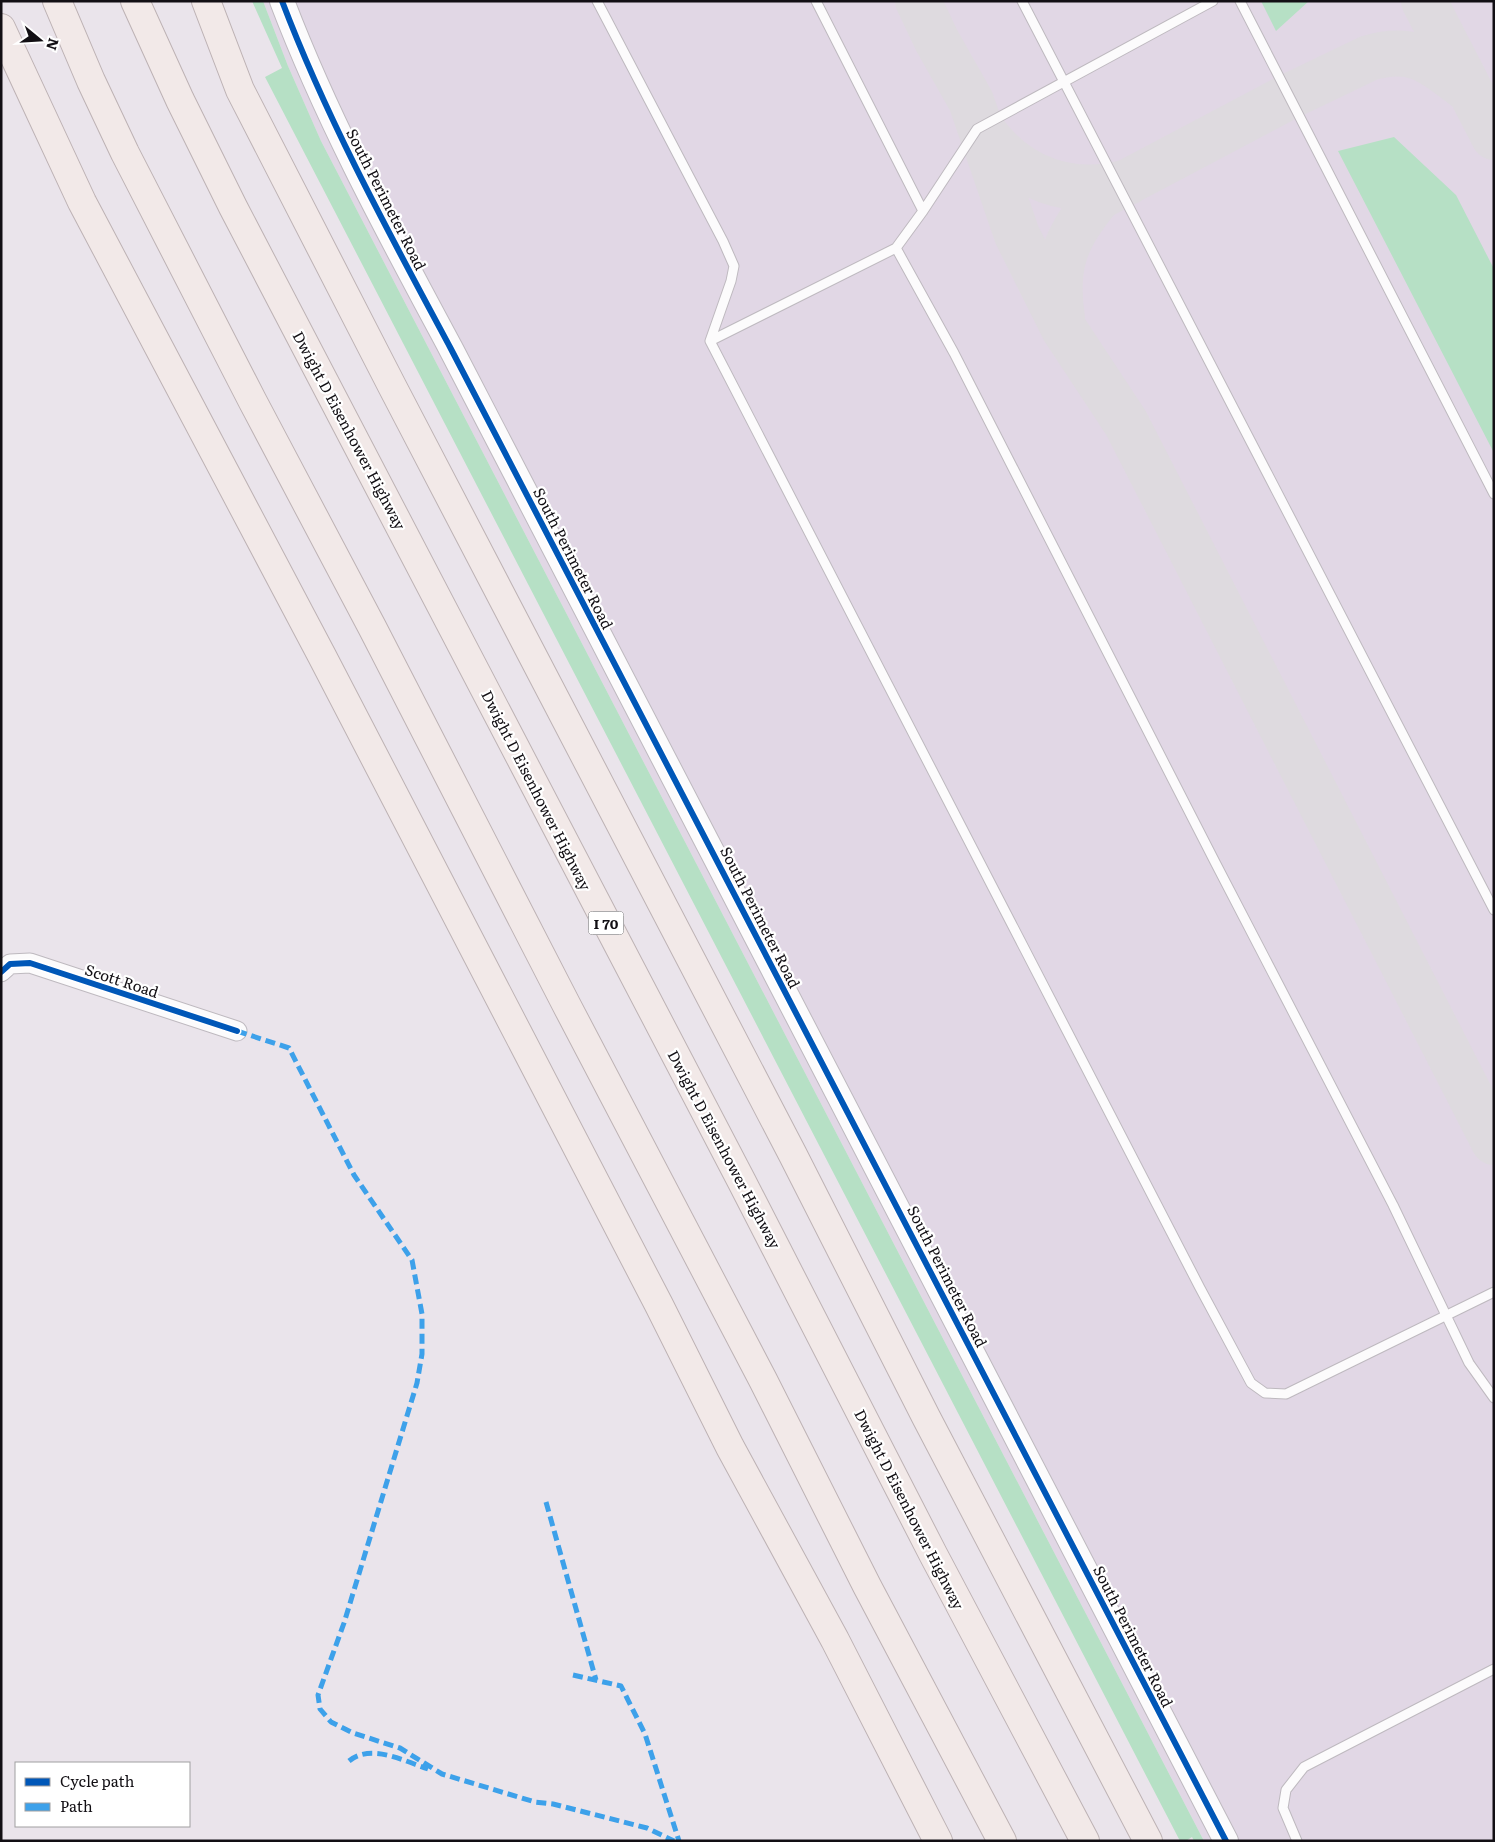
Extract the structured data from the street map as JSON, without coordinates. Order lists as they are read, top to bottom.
{
  "streets": {
    "highway": ["Dwight D Eisenhower Highway", "I 70"],
    "street": ["South Perimeter Road", "Scott Road"]
  },
  "legend": ["Cycle path", "Path"],
  "north": "right"
}
